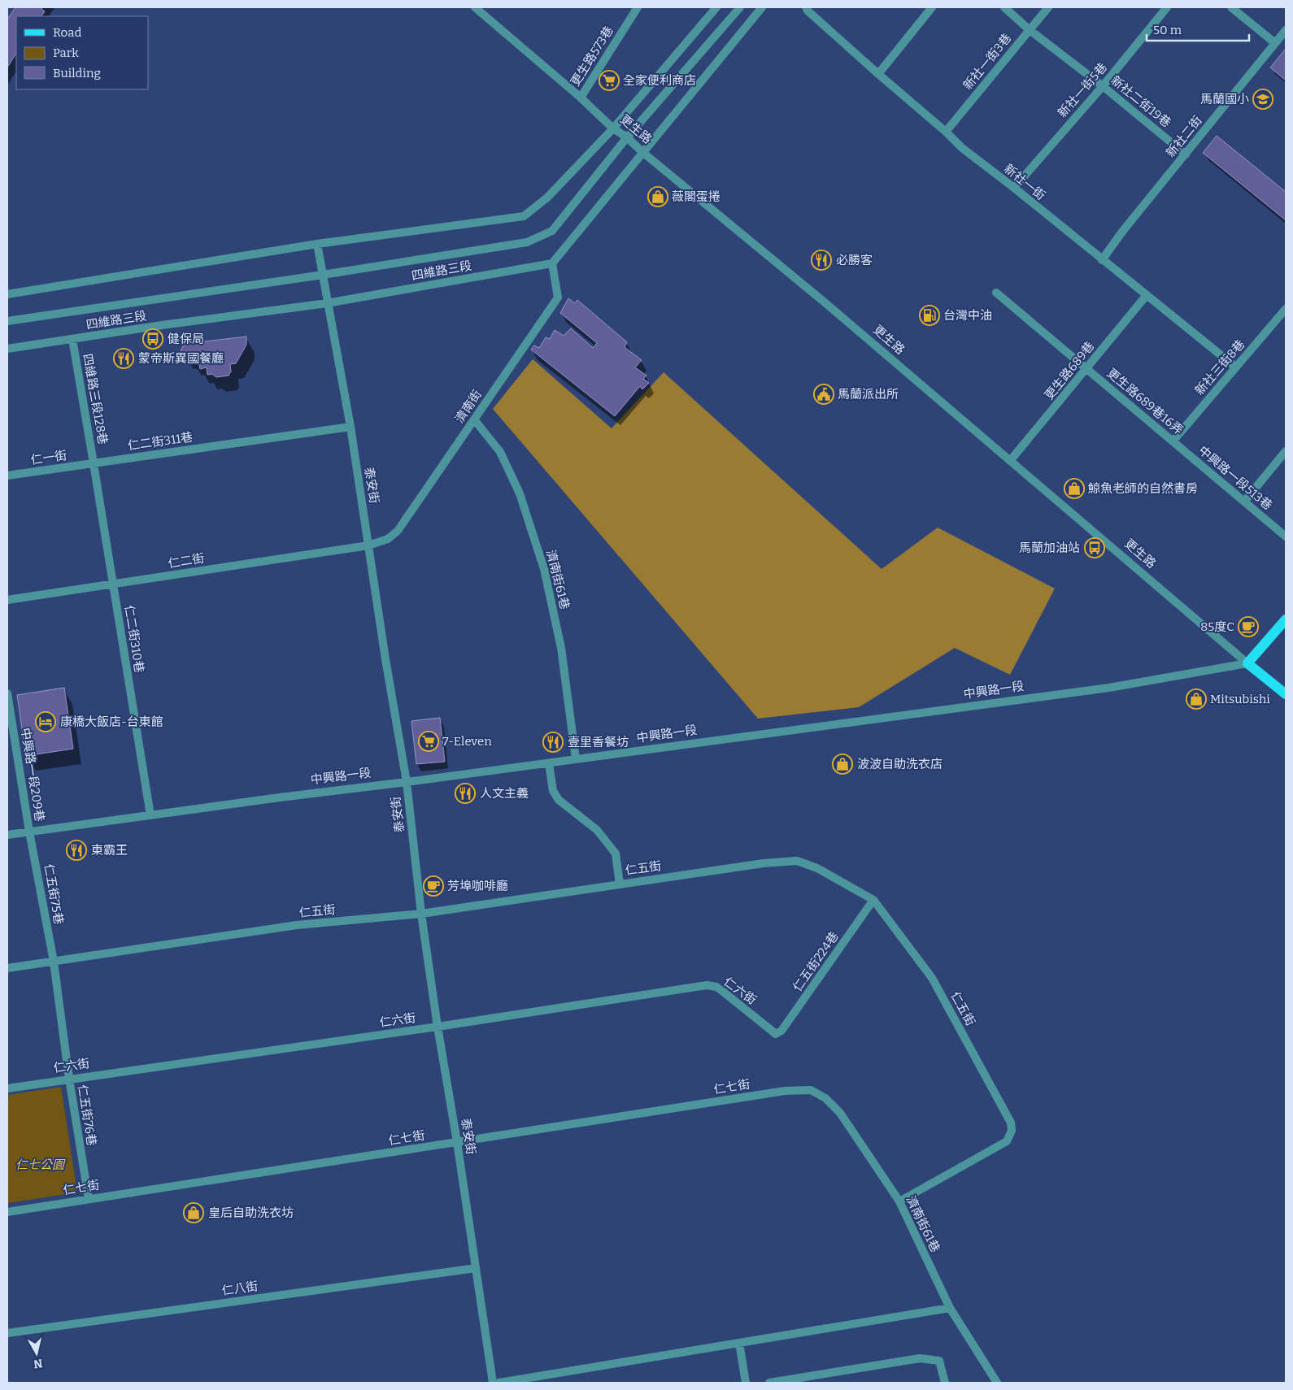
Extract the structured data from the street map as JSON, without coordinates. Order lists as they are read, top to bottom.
{
  "streets": {
    "main road": ["更生路"],
    "street": [
      "更生路573巷",
      "新社一街3巷",
      "新社一街5巷",
      "新社二街19巷",
      "新社二街",
      "新社一街",
      "四維路三段",
      "新社三街8巷",
      "更生路689巷",
      "四維路三段128巷",
      "更生路689巷16弄",
      "濟南街",
      "仁二街311巷",
      "仁一街",
      "中興路一段513巷",
      "泰安街",
      "仁二街",
      "濟南街61巷",
      "仁二街310巷",
      "中興路一段",
      "中興路一段209巷",
      "仁五街",
      "仁五街75巷",
      "仁五街224巷",
      "仁六街",
      "仁七街",
      "仁五街76巷",
      "仁八街"
    ]
  },
  "crossings": [
    ["更生路573巷", "更生路"],
    ["新社一街3巷", "新社二街19巷"],
    ["新社一街3巷", "新社一街"],
    ["新社一街5巷", "新社二街19巷"],
    ["新社一街5巷", "新社一街"],
    ["新社二街19巷", "新社二街"],
    ["更生路", "四維路三段"],
    ["更生路", "更生路689巷"],
    ["更生路", "中興路一段"],
    ["新社二街", "新社一街"],
    ["新社一街", "新社三街8巷"],
    ["新社一街", "更生路689巷"],
    ["四維路三段", "四維路三段128巷"],
    ["四維路三段", "濟南街"],
    ["四維路三段", "泰安街"],
    ["新社三街8巷", "更生路689巷16弄"],
    ["更生路689巷", "更生路689巷16弄"],
    ["四維路三段128巷", "仁二街311巷"],
    ["四維路三段128巷", "仁一街"],
    ["更生路689巷16弄", "中興路一段513巷"],
    ["濟南街", "泰安街"],
    ["濟南街", "仁二街"],
    ["濟南街", "濟南街61巷"],
    ["仁二街311巷", "仁一街"],
    ["仁二街311巷", "泰安街"],
    ["泰安街", "仁二街"],
    ["泰安街", "中興路一段"],
    ["泰安街", "仁五街"],
    ["泰安街", "仁六街"],
    ["泰安街", "仁七街"],
    ["泰安街", "仁八街"],
    ["仁二街", "仁二街310巷"],
    ["濟南街61巷", "中興路一段"],
    ["濟南街61巷", "仁五街"],
    ["濟南街61巷", "仁七街"],
    ["仁二街310巷", "中興路一段"],
    ["中興路一段", "中興路一段209巷"],
    ["中興路一段", "仁五街75巷"],
    ["中興路一段209巷", "仁五街75巷"],
    ["仁五街", "仁五街75巷"],
    ["仁五街", "仁五街224巷"],
    ["仁五街", "仁五街76巷"],
    ["仁五街75巷", "仁五街76巷"],
    ["仁五街224巷", "仁六街"],
    ["仁六街", "仁五街76巷"],
    ["仁七街", "仁五街76巷"]
  ],
  "parks": ["仁七公園"],
  "places": {
    "supermarket": ["全家便利商店", "7-Eleven"],
    "school or university": ["馬蘭國小"],
    "shop": [
      "薇閣蛋捲",
      "鯨魚老師的自然書房",
      "Mitsubishi",
      "波波自助洗衣店",
      "皇后自助洗衣坊"
    ],
    "restaurant": [
      "必勝客",
      "蒙帝斯異國餐廳",
      "壹里香餐坊",
      "人文主義",
      "東霸王"
    ],
    "fuel station": ["台灣中油"],
    "bus stop": ["健保局", "馬蘭加油站"],
    "public building": ["馬蘭派出所"],
    "cafe": ["85度C", "芳埠咖啡廳"],
    "hotel": ["康橋大飯店-台東館"]
  },
  "legend": ["Road", "Park", "Building"],
  "scale_bar": "50 m",
  "north": "bottom"
}
